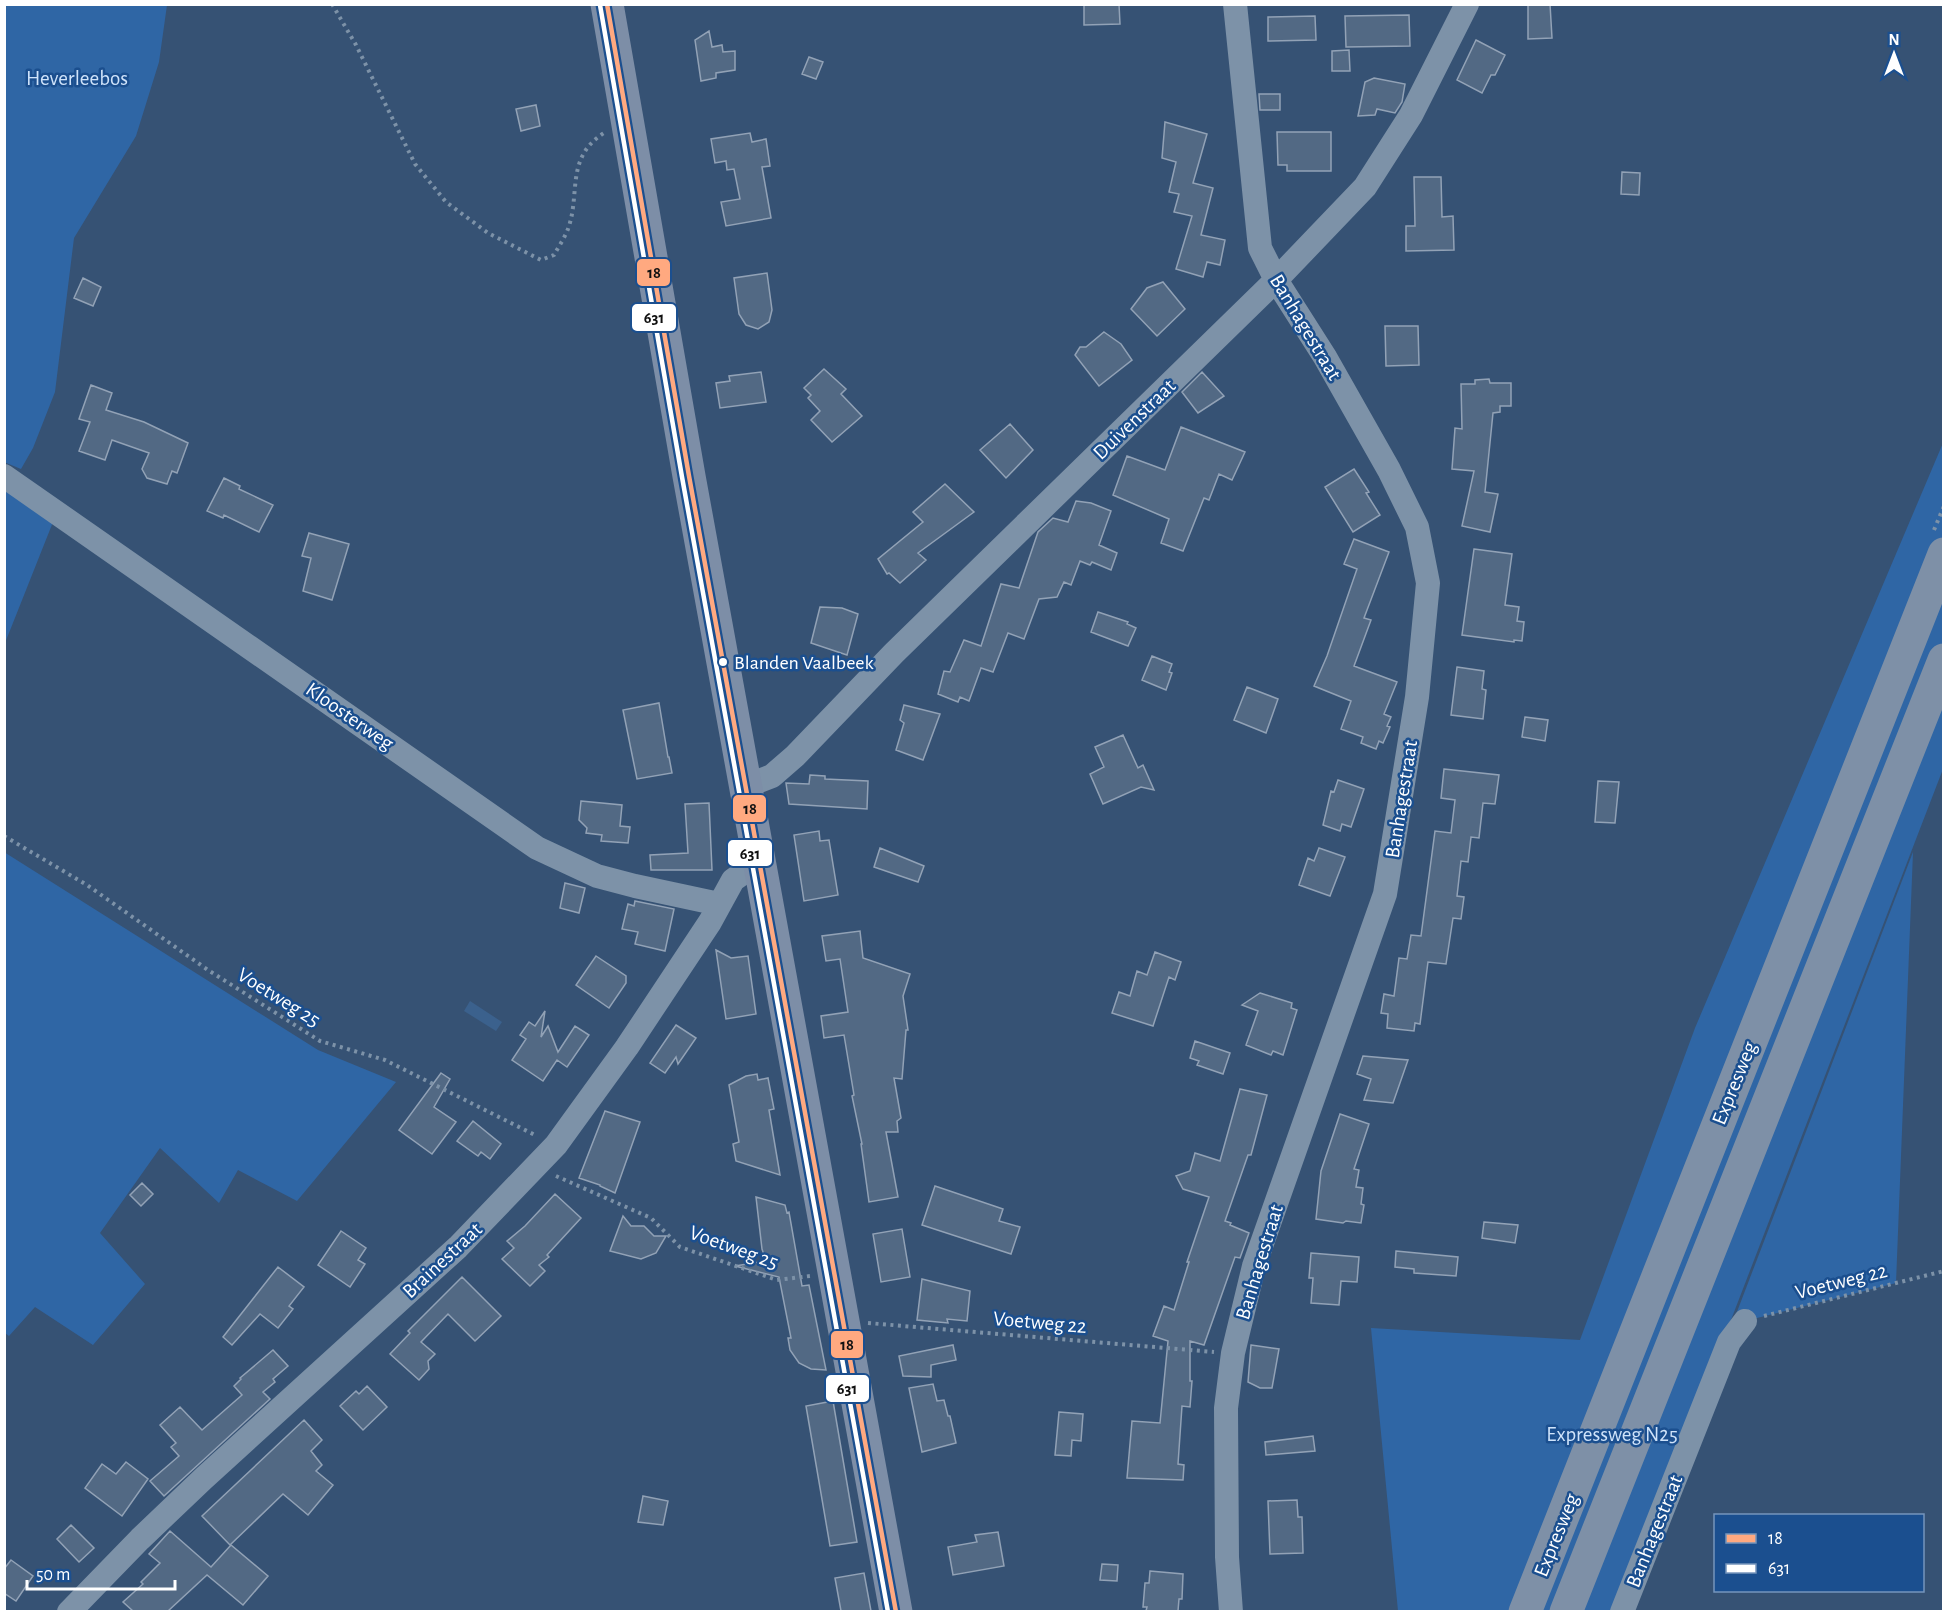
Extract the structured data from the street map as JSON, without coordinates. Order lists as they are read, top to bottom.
{
  "streets": {
    "highway": ["Expresweg"],
    "street": [
      "Banhagestraat",
      "Duivenstraat",
      "Kloosterweg",
      "Brainestraat"
    ],
    "path": ["Voetweg 25", "Voetweg 22"]
  },
  "crossings": [
    ["Banhagestraat", "Duivenstraat"],
    ["Banhagestraat", "Voetweg 22"],
    ["Kloosterweg", "Brainestraat"],
    ["Voetweg 25", "Brainestraat"]
  ],
  "parks": ["Heverleebos", "Expressweg N25"],
  "places": ["Blanden Vaalbeek"],
  "lines": ["transit line 18", "transit line 631"],
  "legend": ["18", "631"],
  "scale_bar": "50 m",
  "north": "top"
}
